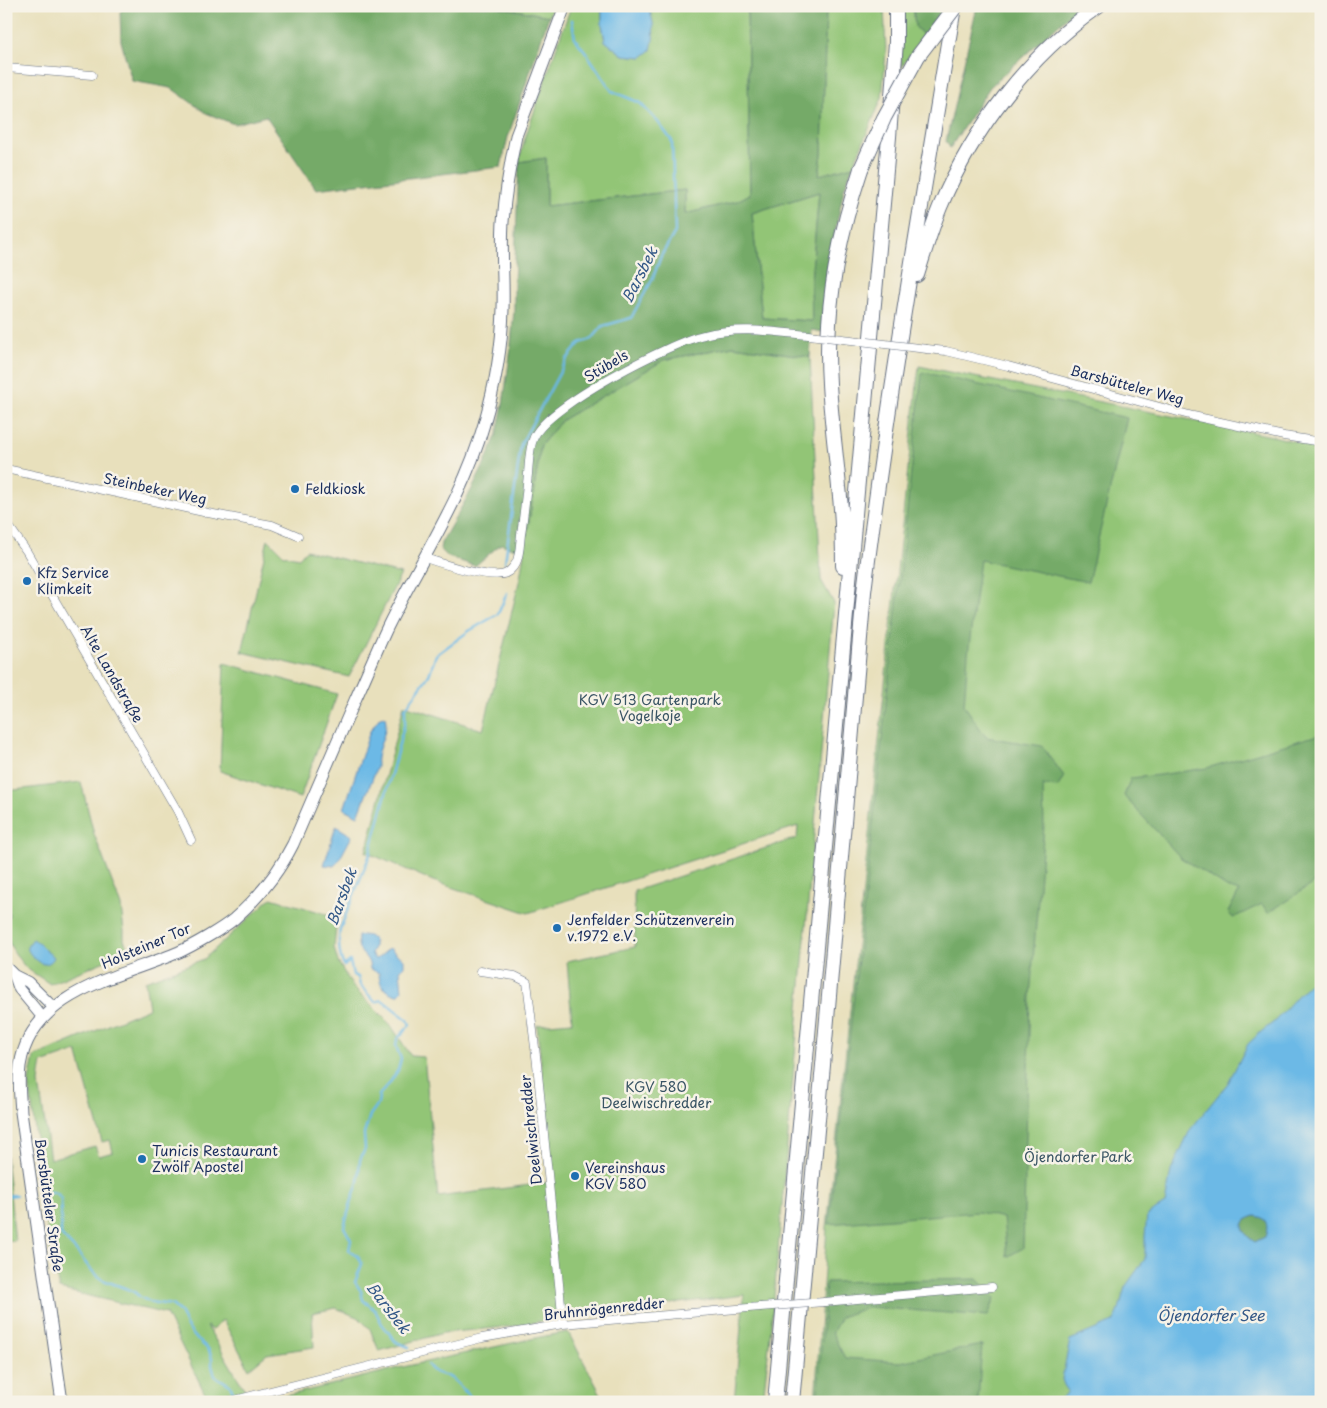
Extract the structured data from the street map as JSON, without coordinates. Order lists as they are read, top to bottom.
{
  "streets": {
    "main road": ["Holsteiner Tor", "Barsbütteler Straße"],
    "street": [
      "Stübels",
      "Barsbütteler Weg",
      "Steinbeker Weg",
      "Alte Landstraße",
      "Deelwischredder",
      "Bruhnrögenredder"
    ]
  },
  "crossings": [
    ["Stübels", "Barsbütteler Weg"],
    ["Stübels", "Holsteiner Tor"],
    ["Holsteiner Tor", "Barsbütteler Straße"],
    ["Deelwischredder", "Bruhnrögenredder"]
  ],
  "water": ["Barsbek", "Öjendorfer See"],
  "parks": ["KGV 513 Gartenpark Vogelkoje", "KGV 580 Deelwischredder", "Öjendorfer Park"],
  "places": [
    "Feldkiosk",
    "Kfz Service Klimkeit",
    "Jenfelder Schützenverein v.1972 e.V.",
    "Tunicis Restaurant Zwölf Apostel",
    "Vereinshaus KGV 580"
  ]
}
